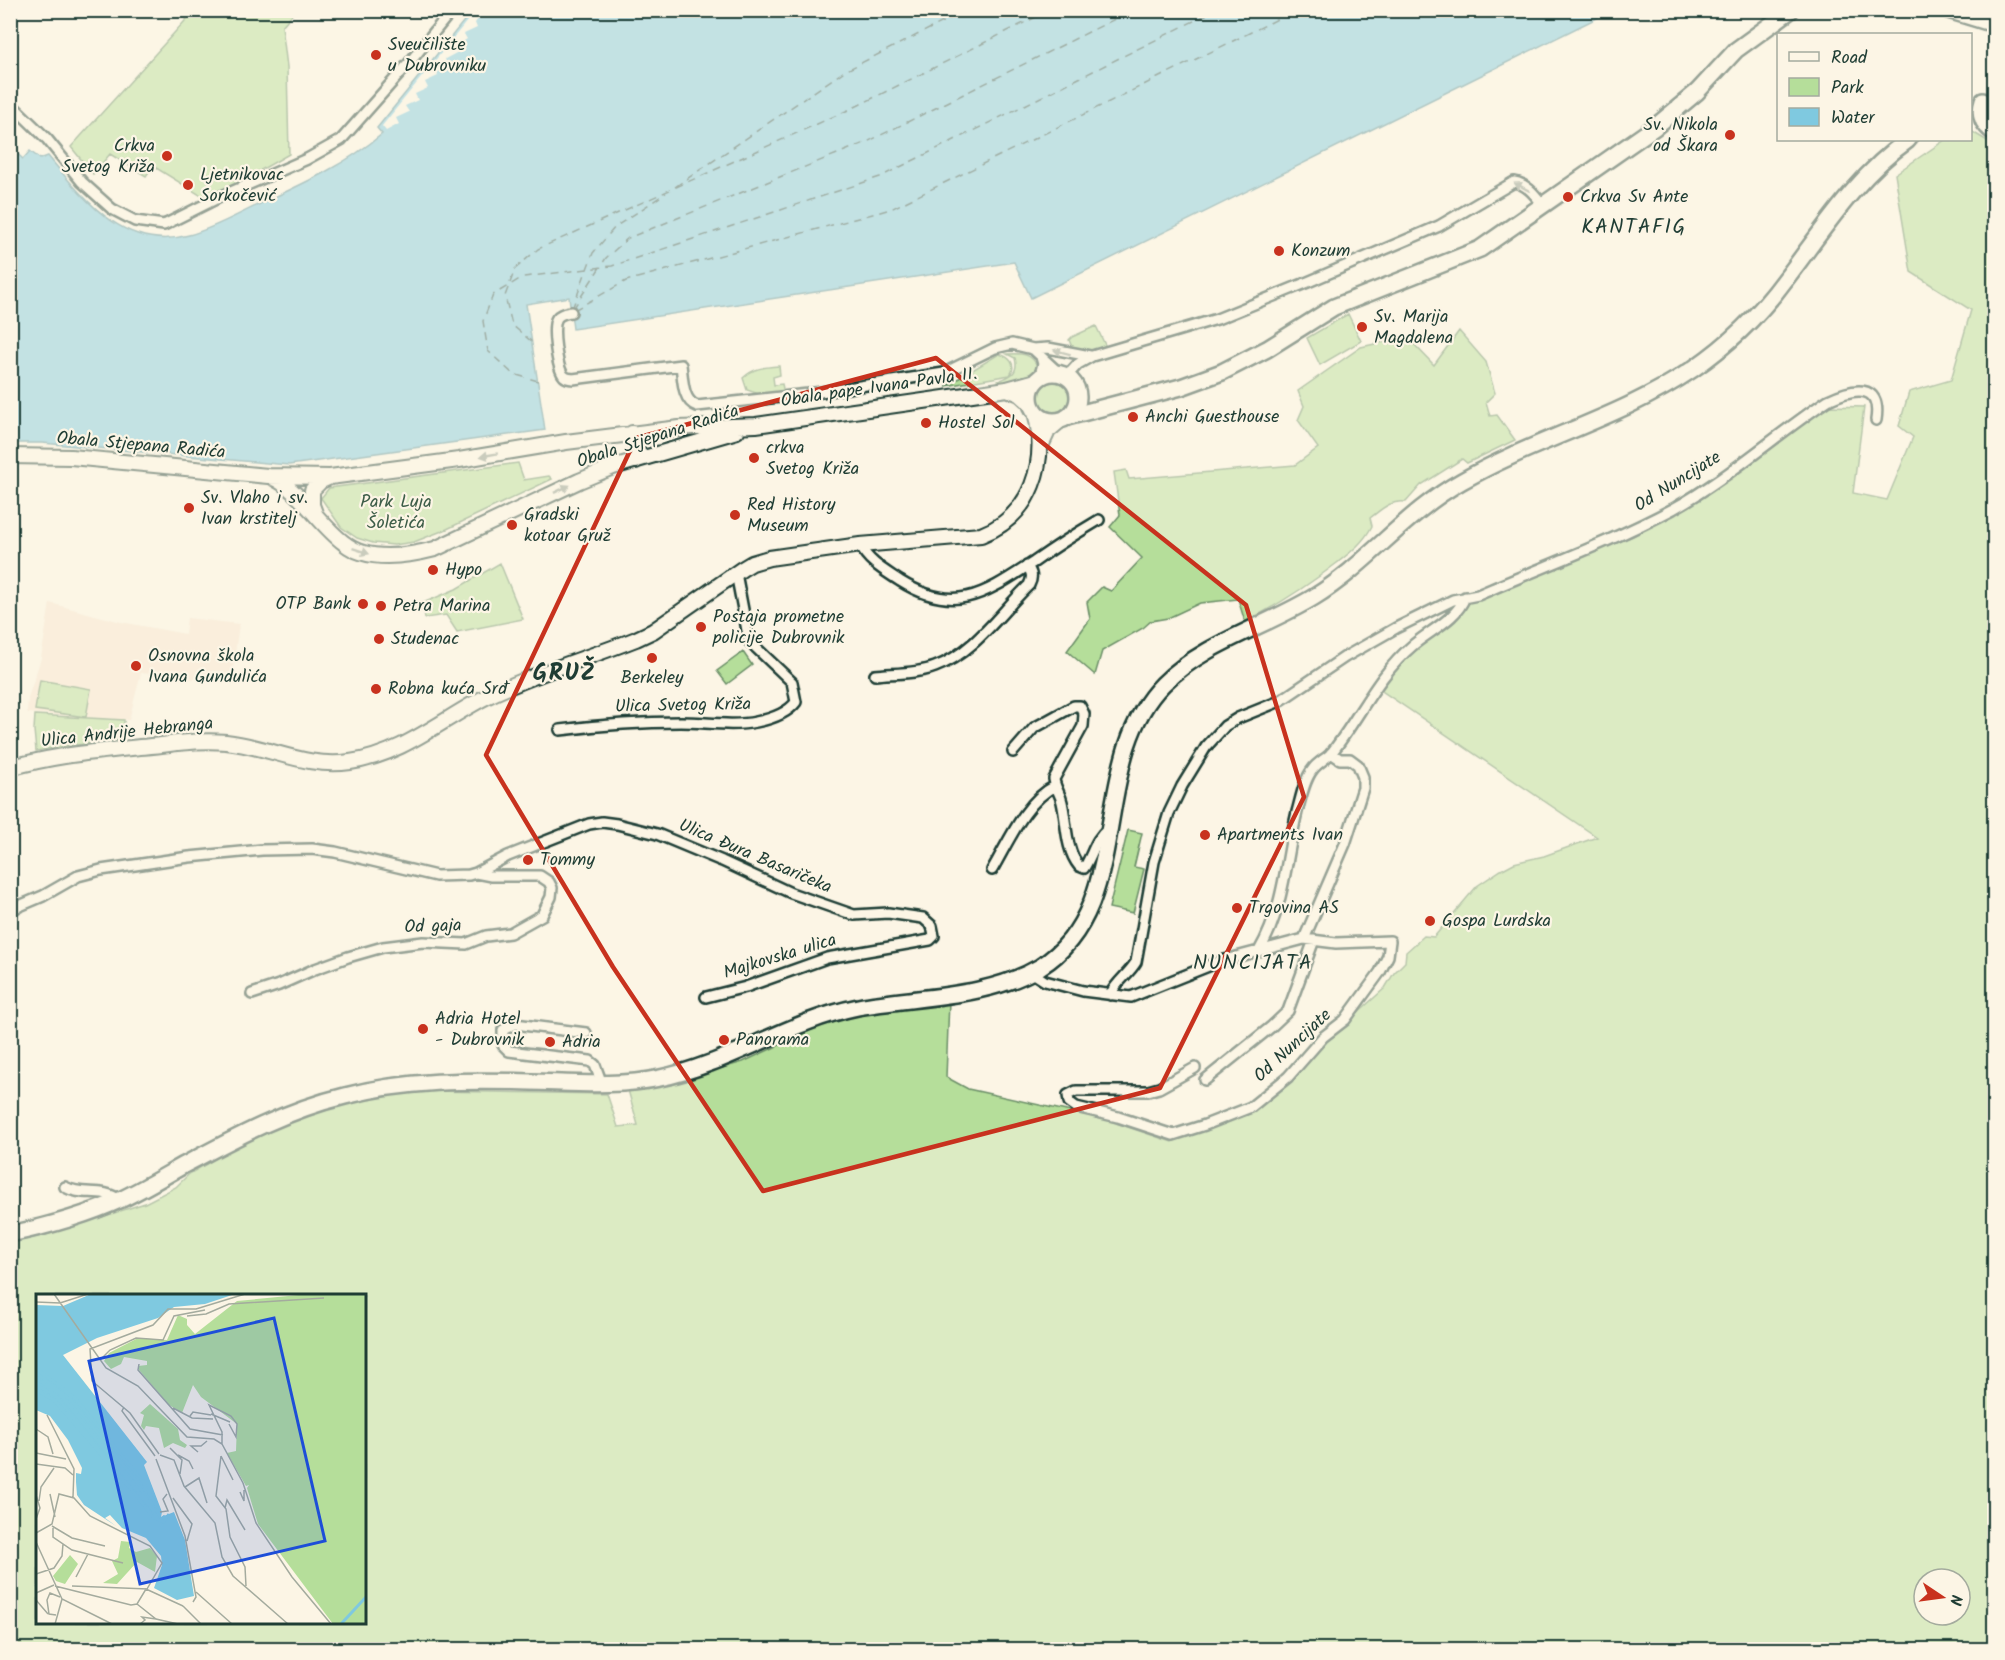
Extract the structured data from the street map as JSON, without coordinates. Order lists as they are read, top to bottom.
{
  "streets": {
    "main road": ["Obala pape Ivana Pavla II.", "Obala Stjepana Radića", "Ulica Andrije Hebranga"],
    "street": [
      "Od Nuncijate",
      "Ulica Svetog Križa",
      "Ulica Đura Basaričeka",
      "Od gaja",
      "Majkovska ulica"
    ]
  },
  "crossings": [
    ["Obala pape Ivana Pavla II.", "Obala Stjepana Radića"],
    ["Obala pape Ivana Pavla II.", "Ulica Andrije Hebranga"],
    ["Ulica Svetog Križa", "Ulica Andrije Hebranga"],
    ["Ulica Đura Basaričeka", "Od gaja"],
    ["Ulica Đura Basaričeka", "Majkovska ulica"]
  ],
  "districts": ["KANTAFIG", "GRUŽ", "NUNCIJATA"],
  "parks": ["Park Luja Šoletića"],
  "places": [
    "Sveučilište u Dubrovniku",
    "Sv. Nikola od Škara",
    "Crkva Svetog Križa",
    "Ljetnikovac Sorkočević",
    "Crkva Sv Ante",
    "Konzum",
    "Sv. Marija Magdalena",
    "Anchi Guesthouse",
    "Hostel Sol",
    "crkva Svetog Križa",
    "Sv. Vlaho i sv. Ivan krstitelj",
    "Red History Museum",
    "Gradski kotoar Gruž",
    "Hypo",
    "OTP Bank",
    "Petra Marina",
    "Postaja prometne policije Dubrovnik",
    "Studenac",
    "Berkeley",
    "Osnovna škola Ivana Gundulića",
    "Robna kuća Srđ",
    "Apartments Ivan",
    "Tommy",
    "Trgovina AS",
    "Gospa Lurdska",
    "Adria Hotel - Dubrovnik",
    "Panorama",
    "Adria"
  ],
  "legend": ["Road", "Park", "Water"],
  "north": "right"
}
